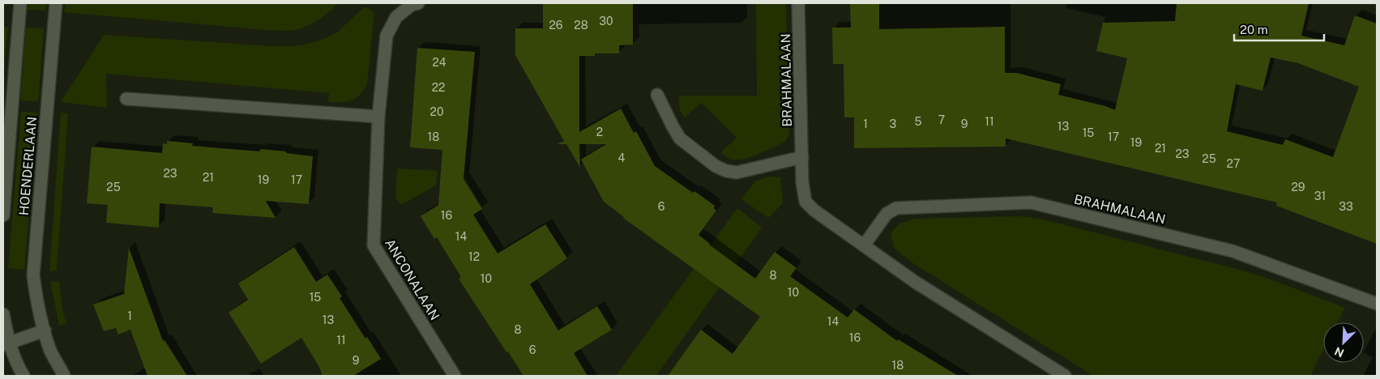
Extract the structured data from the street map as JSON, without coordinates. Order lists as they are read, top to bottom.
{
  "streets": {
    "street": ["BRAHMALAAN", "HOENDERLAAN", "ANCONALAAN"]
  },
  "house_numbers": [
    "30",
    "26",
    "28",
    "24",
    "22",
    "20",
    "7",
    "5",
    "11",
    "1",
    "3",
    "9",
    "13",
    "2",
    "15",
    "18",
    "17",
    "19",
    "21",
    "23",
    "4",
    "25",
    "27",
    "23",
    "21",
    "19",
    "17",
    "25",
    "29",
    "31",
    "6",
    "33",
    "16",
    "14",
    "12",
    "8",
    "10",
    "10",
    "15",
    "1",
    "13",
    "14",
    "8",
    "16",
    "11",
    "6",
    "9",
    "18"
  ],
  "scale_bar": "20 m",
  "north": "bottom left"
}
